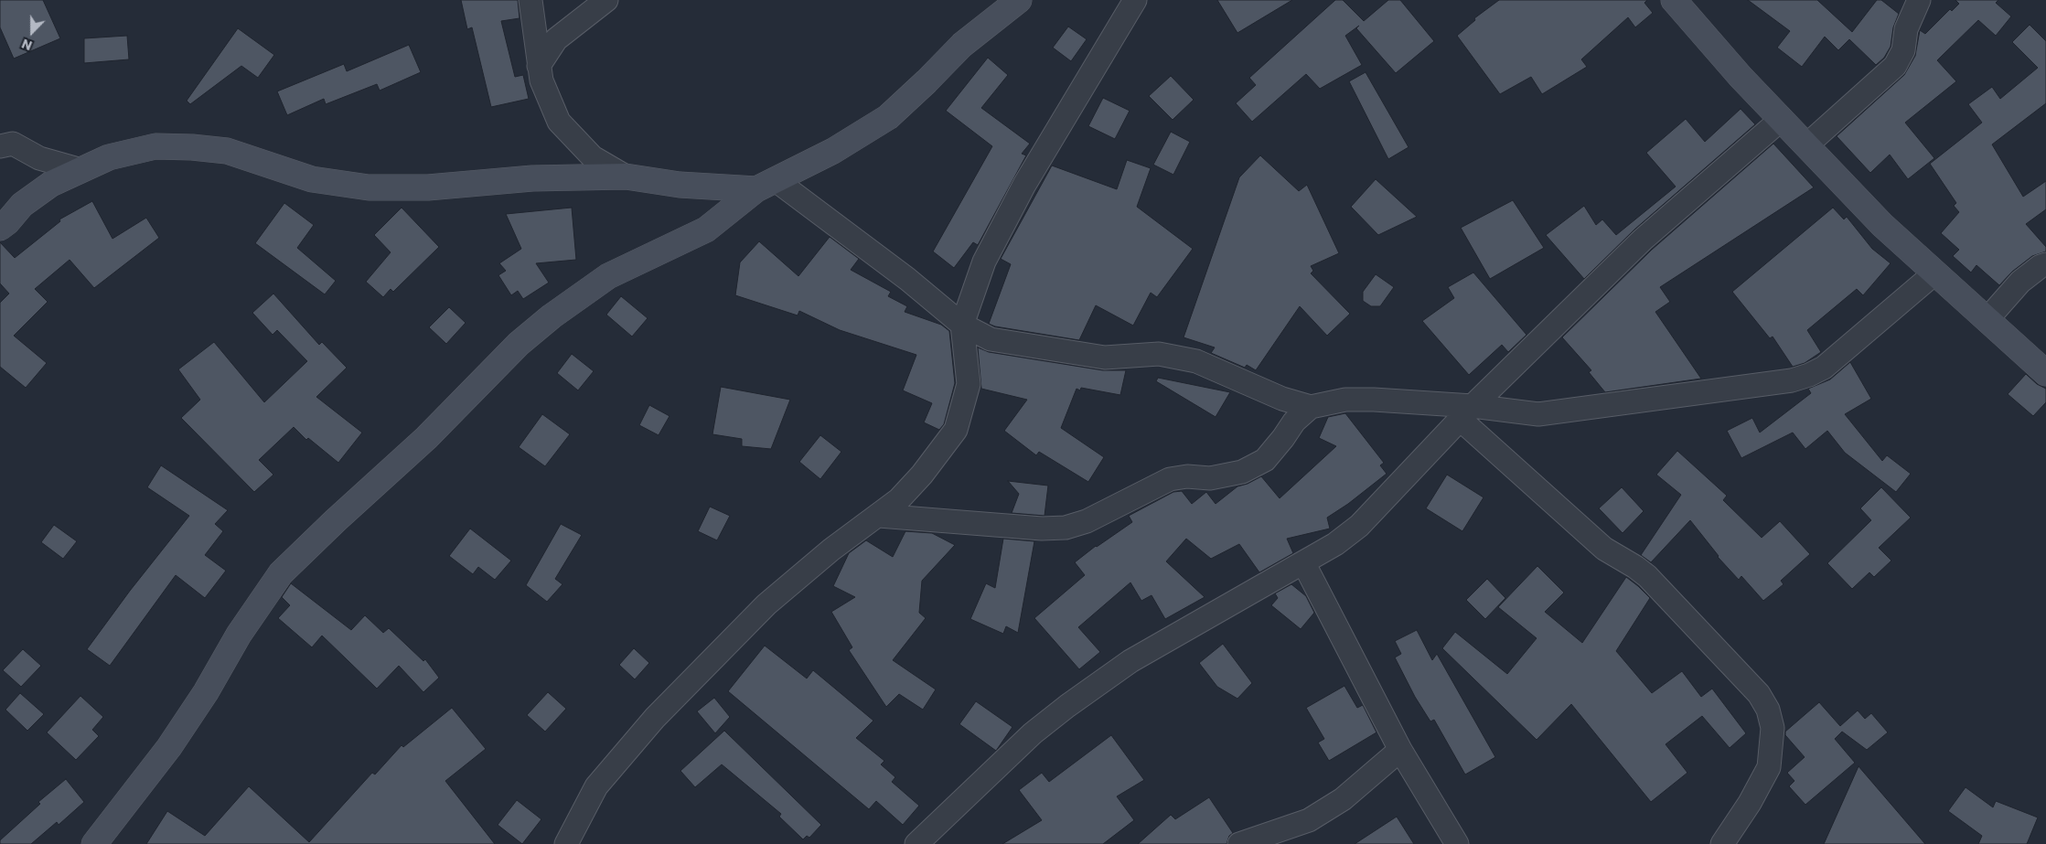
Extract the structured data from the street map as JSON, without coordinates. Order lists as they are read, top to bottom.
{
  "north": "bottom"
}
